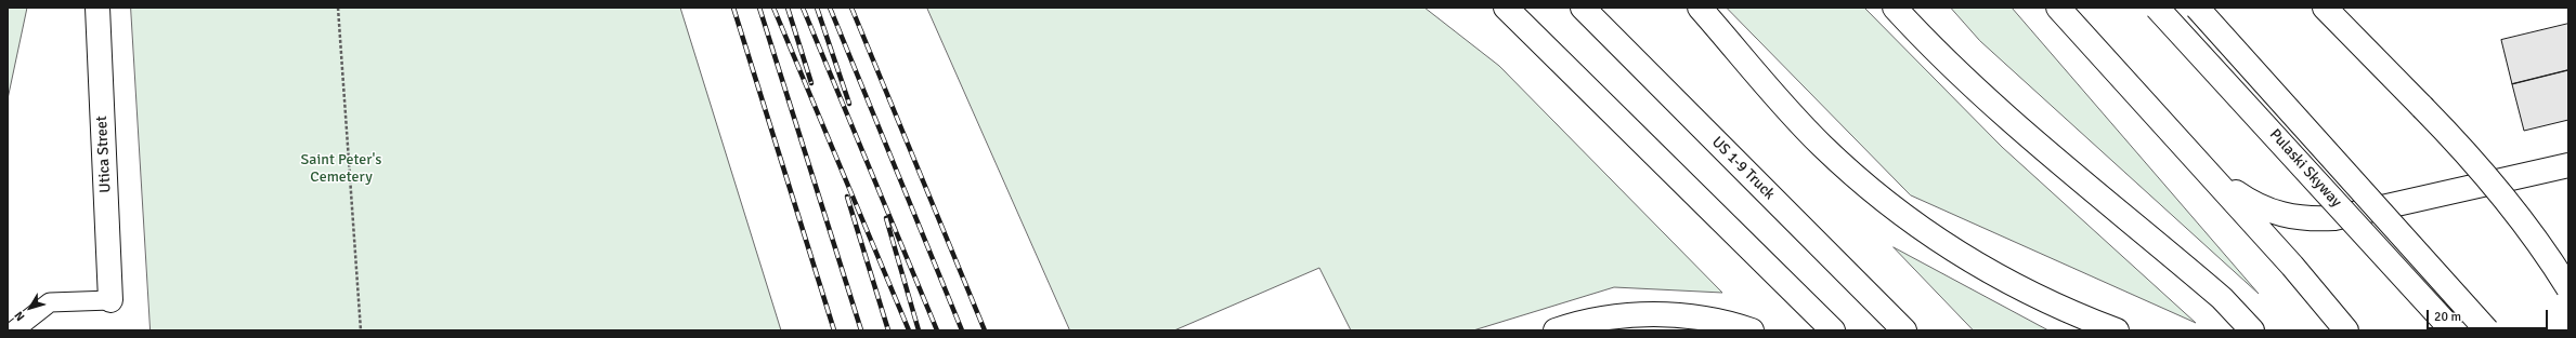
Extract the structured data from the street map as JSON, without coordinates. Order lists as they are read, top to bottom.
{
  "streets": {
    "main road": ["Utica Street", "US 1-9 Truck", "Pulaski Skyway"]
  },
  "parks": ["Saint Peter's Cemetery"],
  "scale_bar": "20 m",
  "north": "bottom left"
}
